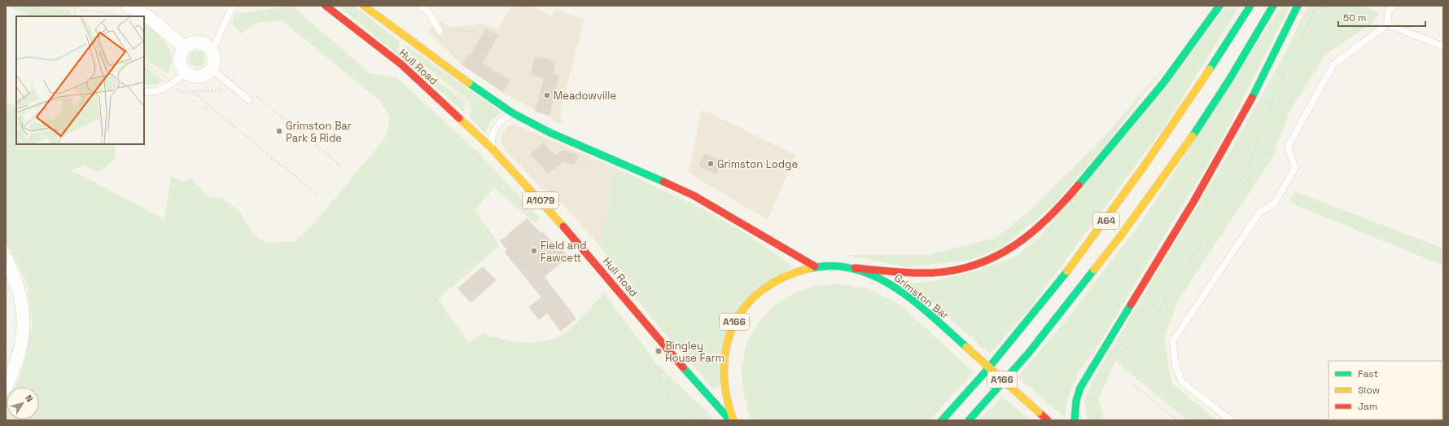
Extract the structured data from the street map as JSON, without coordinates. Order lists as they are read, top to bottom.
{
  "streets": {
    "main road": [
      "Hull Road",
      "A1079",
      "A64",
      "Grimston Bar",
      "A166"
    ]
  },
  "crossings": [
    ["Hull Road", "Grimston Bar"]
  ],
  "places": {
    "other": [
      "Meadowville",
      "Grimston Bar Park & Ride",
      "Grimston Lodge",
      "Field and Fawcett"
    ],
    "transit": ["Bingley House Farm"]
  },
  "legend": ["Fast", "Slow", "Jam"],
  "scale_bar": "50 m",
  "north": "top right"
}
